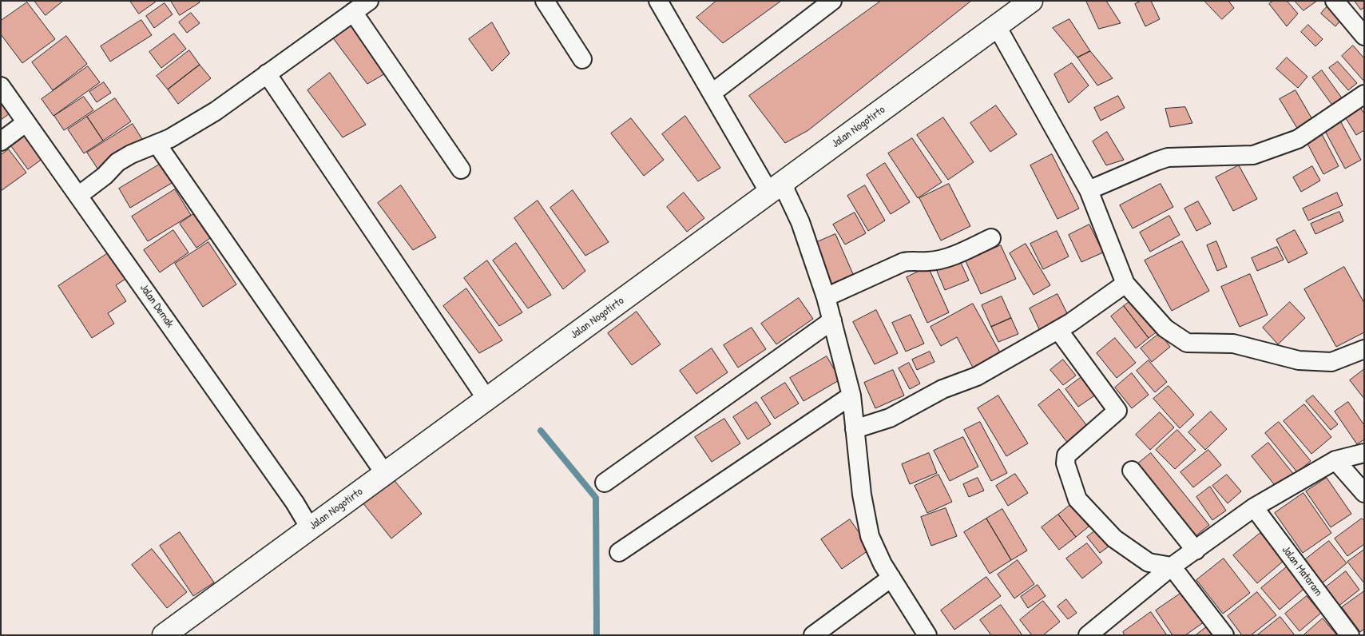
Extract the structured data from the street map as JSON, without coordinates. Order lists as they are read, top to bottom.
{
  "streets": {
    "street": ["Jalan Nogotirto", "Jalan Demak", "Jalan Mataram"]
  },
  "crossings": [
    ["Jalan Nogotirto", "Jalan Demak"]
  ]
}
